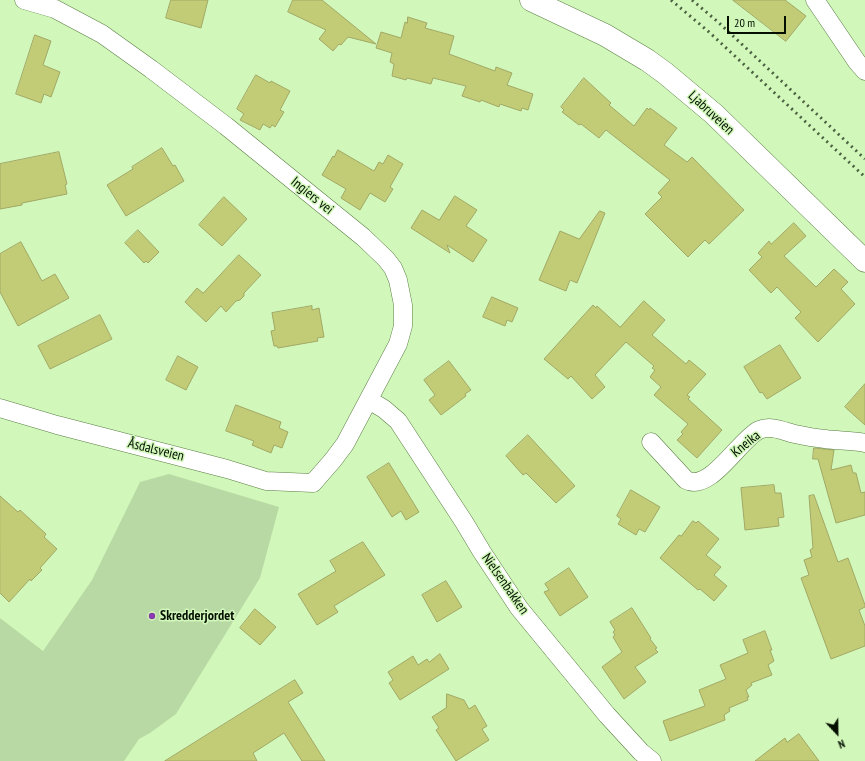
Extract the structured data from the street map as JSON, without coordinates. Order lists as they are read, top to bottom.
{
  "streets": {
    "street": [
      "Ljabruveien",
      "Ingiers vei",
      "Kneika",
      "Åsdalsveien",
      "Nielsenbakken"
    ]
  },
  "crossings": [
    ["Ingiers vei", "Åsdalsveien"],
    ["Ingiers vei", "Nielsenbakken"]
  ],
  "places": ["Skredderjordet"],
  "scale_bar": "20 m",
  "north": "bottom"
}
